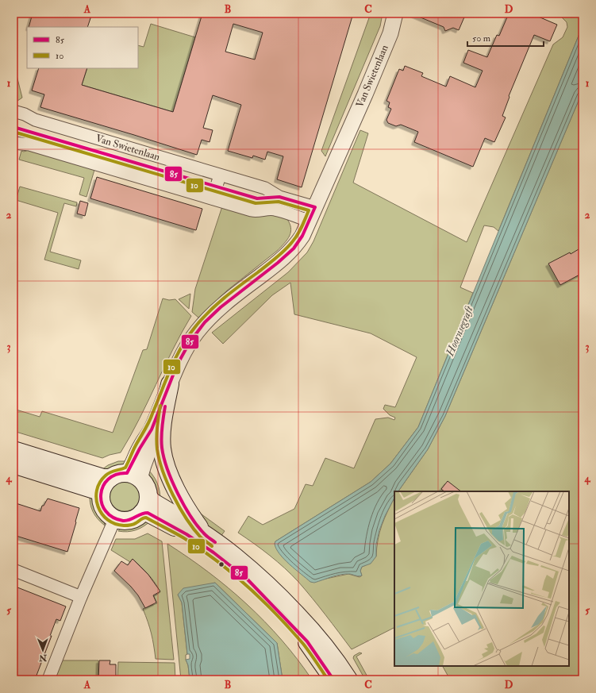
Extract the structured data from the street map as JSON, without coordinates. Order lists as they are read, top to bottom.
{
  "streets": {
    "street": ["Van Swietenlaan"]
  },
  "water": ["Hoornsegraft"],
  "lines": ["transit line 85", "transit line 10"],
  "legend": ["85", "10"],
  "scale_bar": "50 m",
  "north": "bottom",
  "grid": {
    "columns": [
      "A",
      "B",
      "C",
      "D"
    ],
    "rows": [
      "1",
      "2",
      "3",
      "4",
      "5"
    ]
  }
}
